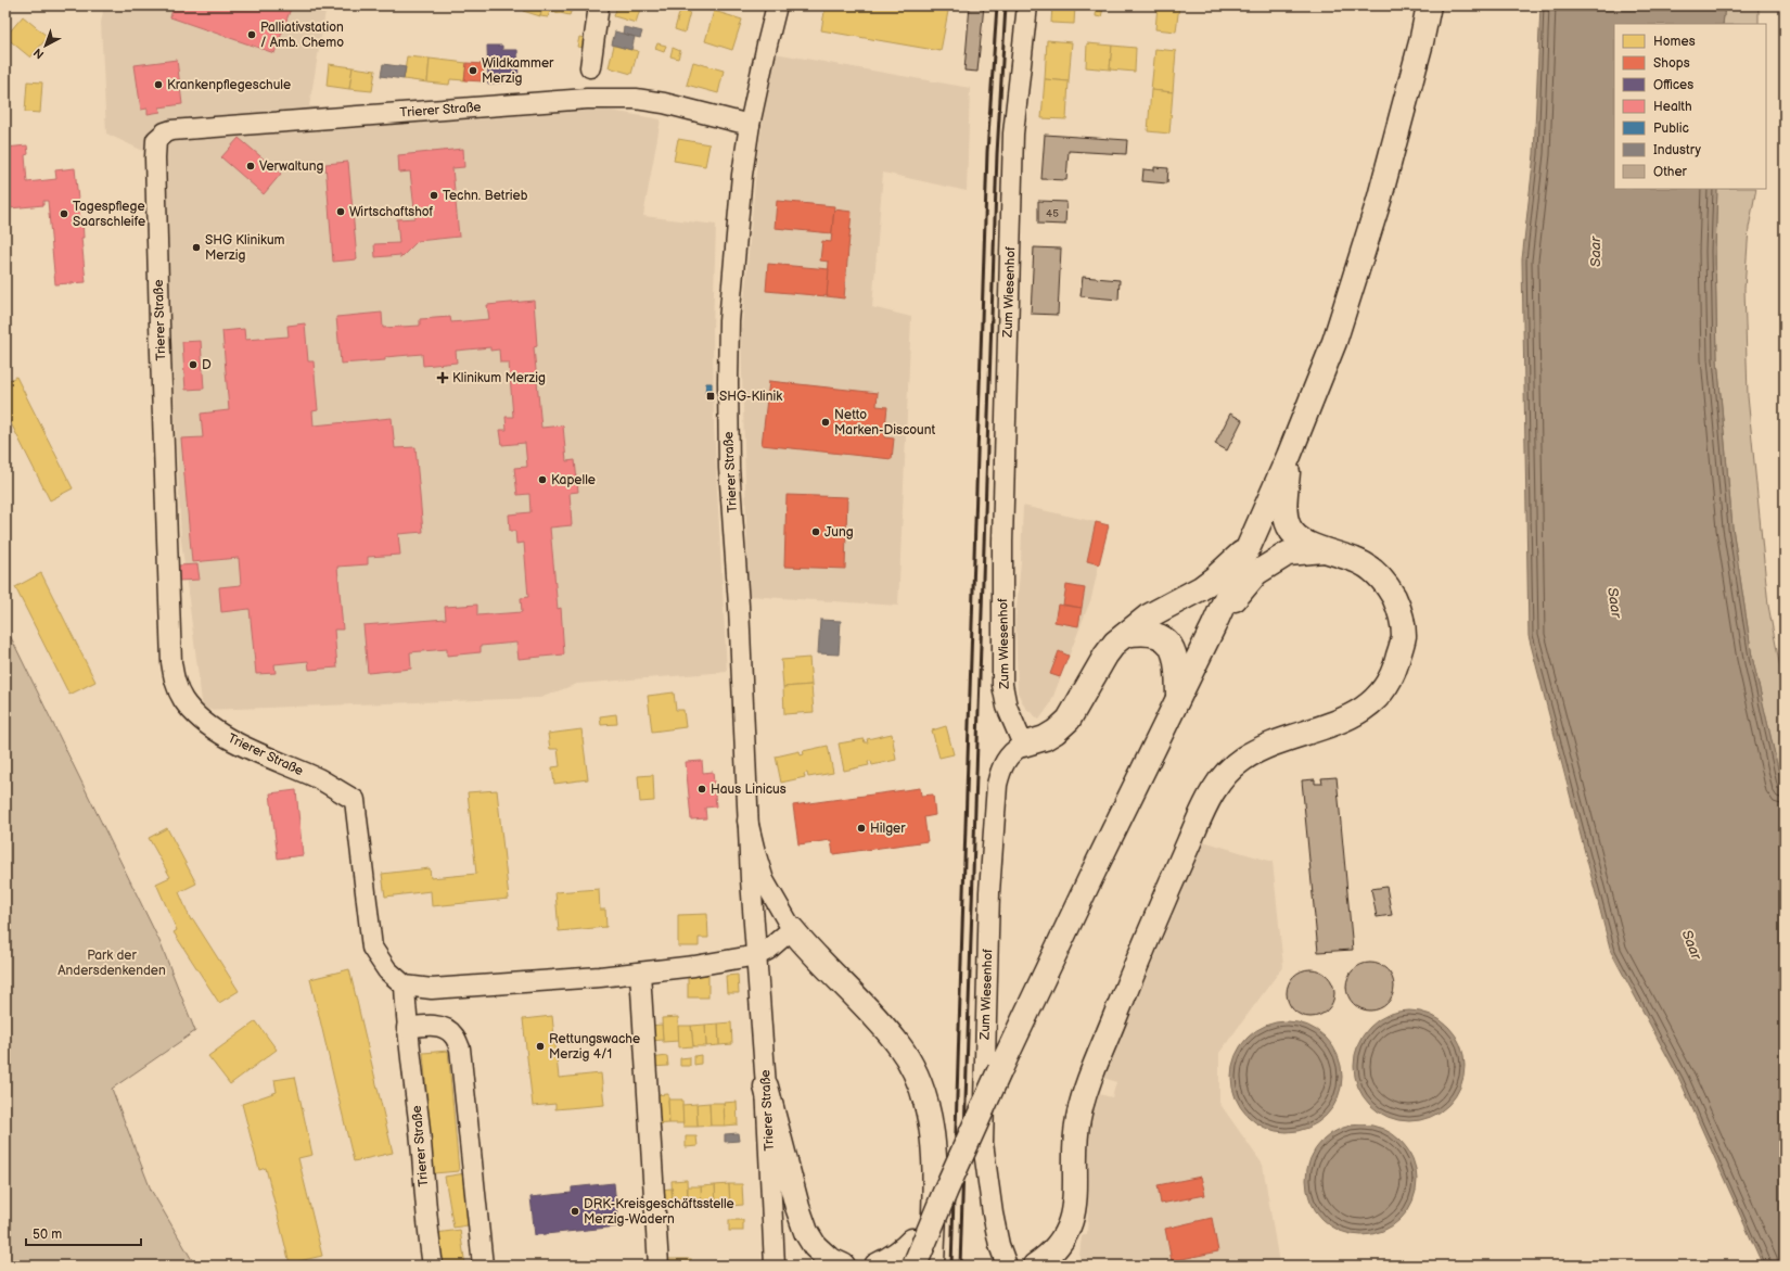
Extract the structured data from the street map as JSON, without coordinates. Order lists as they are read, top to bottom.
{
  "streets": {
    "street": ["Trierer Straße", "Zum Wiesenhof"]
  },
  "water": ["Saar"],
  "parks": ["Park der Andersdenkenden"],
  "places": {
    "other": [
      "Palliativstation / Amb. Chemo",
      "Wildkammer Merzig",
      "Krankenpflegeschule",
      "Verwaltung",
      "Techn. Betrieb",
      "Wirtschaftshof",
      "Tagespflege Saarschleife",
      "SHG Klinikum Merzig",
      "D",
      "Netto Marken-Discount",
      "Kapelle",
      "Jung",
      "Haus Linicus",
      "Hilger",
      "Rettungswache Merzig 4/1",
      "DRK-Kreisgeschäftsstelle Merzig-Wadern"
    ],
    "health": ["Klinikum Merzig"],
    "transit": ["SHG-Klinik"]
  },
  "house_numbers": ["45"],
  "legend": [
    "Homes",
    "Shops",
    "Offices",
    "Health",
    "Public",
    "Industry",
    "Other"
  ],
  "scale_bar": "50 m",
  "north": "bottom left"
}
